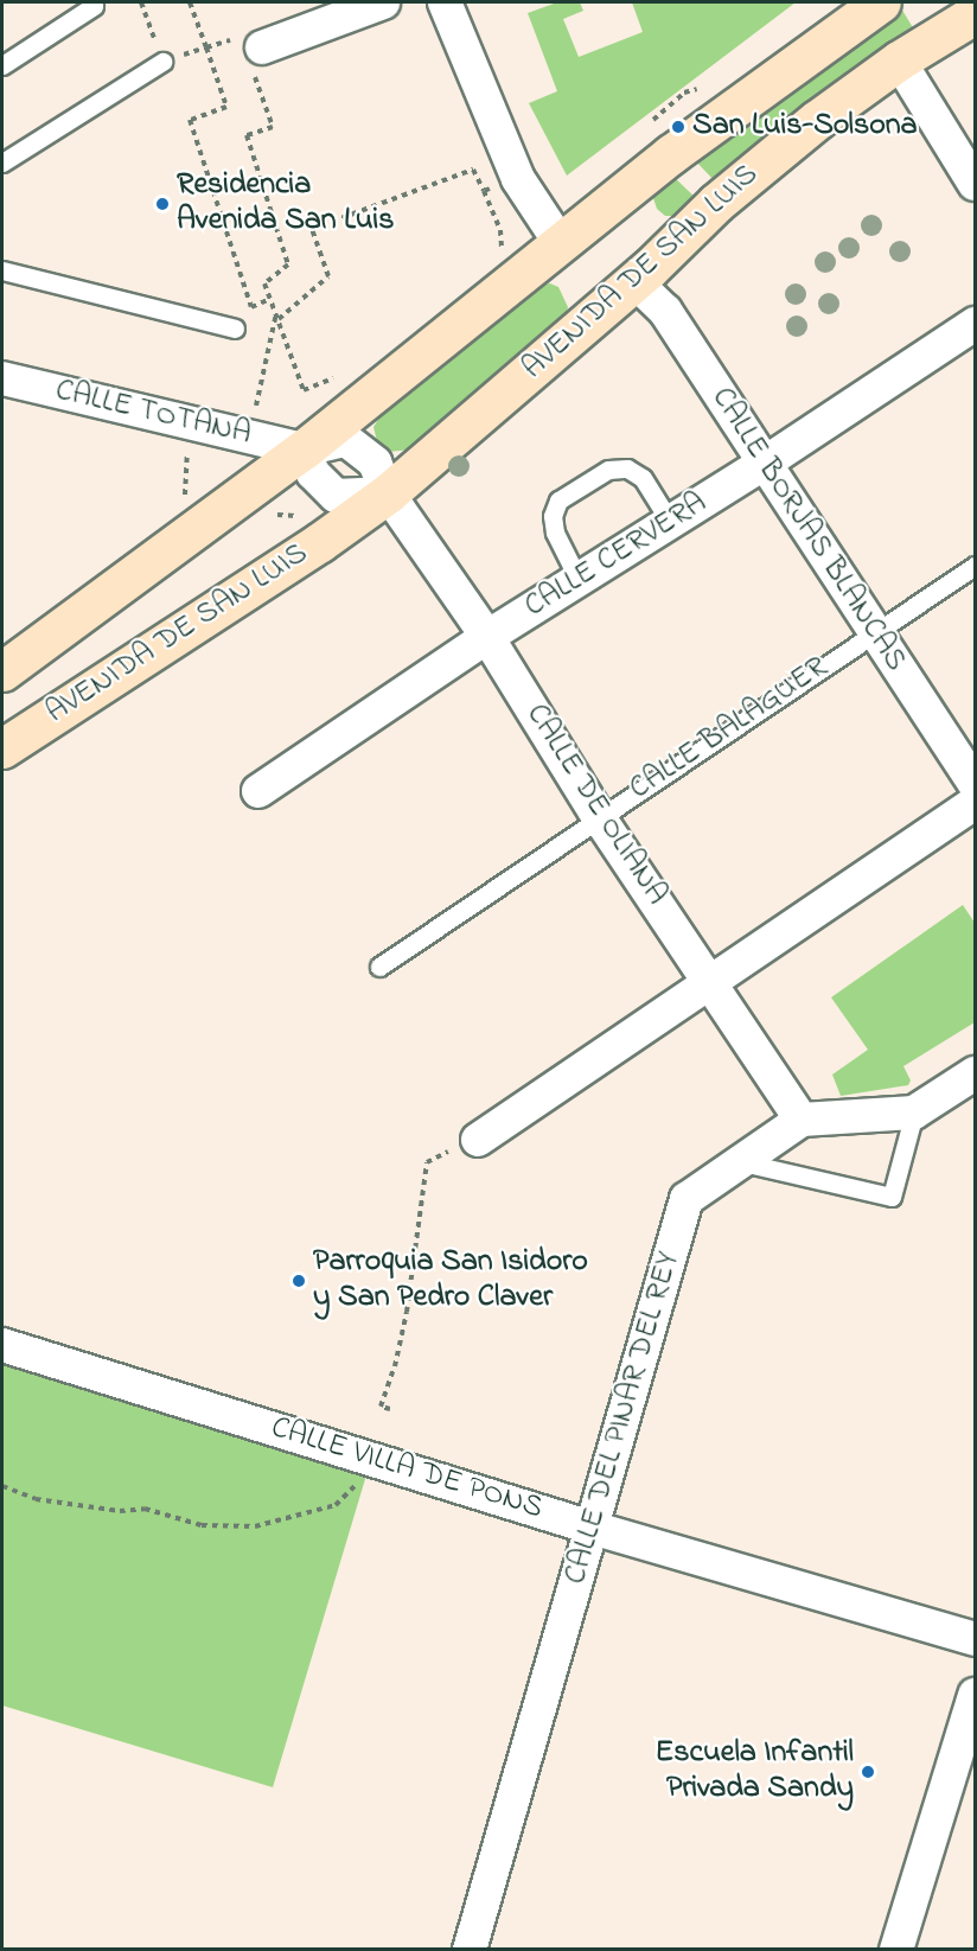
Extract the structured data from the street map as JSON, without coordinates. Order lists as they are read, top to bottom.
{
  "streets": {
    "street": [
      "AVENIDA DE SAN LUIS",
      "CALLE TOTANA",
      "CALLE BORJAS BLANCAS",
      "CALLE CERVERA",
      "CALLE DE OLIANA",
      "CALLE DEL PINAR DEL REY",
      "CALLE VILLA DE PONS"
    ],
    "lane": ["CALLE BALAGUER"]
  },
  "crossings": [
    ["AVENIDA DE SAN LUIS", "CALLE TOTANA"],
    ["AVENIDA DE SAN LUIS", "CALLE BORJAS BLANCAS"],
    ["AVENIDA DE SAN LUIS", "CALLE DE OLIANA"],
    ["CALLE BORJAS BLANCAS", "CALLE CERVERA"],
    ["CALLE BORJAS BLANCAS", "CALLE BALAGUER"],
    ["CALLE CERVERA", "CALLE DE OLIANA"],
    ["CALLE BALAGUER", "CALLE DE OLIANA"],
    ["CALLE DE OLIANA", "CALLE DEL PINAR DEL REY"],
    ["CALLE DEL PINAR DEL REY", "CALLE VILLA DE PONS"]
  ],
  "places": [
    "San Luis-Solsona",
    "Residencia Avenida San Luis",
    "Parroquia San Isidoro y San Pedro Claver",
    "Escuela Infantil Privada Sandy"
  ]
}
